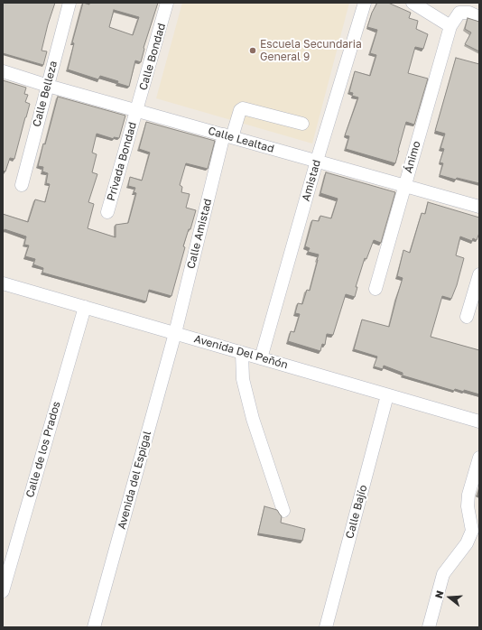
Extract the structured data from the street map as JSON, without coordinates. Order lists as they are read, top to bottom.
{
  "streets": {
    "street": [
      "Calle Bondad",
      "Calle Belleza",
      "Calle Lealtad",
      "Ánimo",
      "Privada Bondad",
      "Amistad",
      "Calle Amistad",
      "Avenida Del Peñón",
      "Calle de los Prados",
      "Avenida del Espigal",
      "Calle Bajío"
    ]
  },
  "crossings": [
    ["Calle Bondad", "Calle Lealtad"],
    ["Calle Bondad", "Privada Bondad"],
    ["Calle Belleza", "Calle Lealtad"],
    ["Calle Lealtad", "Ánimo"],
    ["Calle Lealtad", "Privada Bondad"],
    ["Calle Lealtad", "Amistad"],
    ["Calle Lealtad", "Calle Amistad"],
    ["Amistad", "Avenida Del Peñón"],
    ["Calle Amistad", "Avenida Del Peñón"],
    ["Calle Amistad", "Avenida del Espigal"],
    ["Avenida Del Peñón", "Calle de los Prados"],
    ["Avenida Del Peñón", "Avenida del Espigal"],
    ["Avenida Del Peñón", "Calle Bajío"]
  ],
  "places": ["Escuela Secundaria General 9"],
  "north": "left"
}
